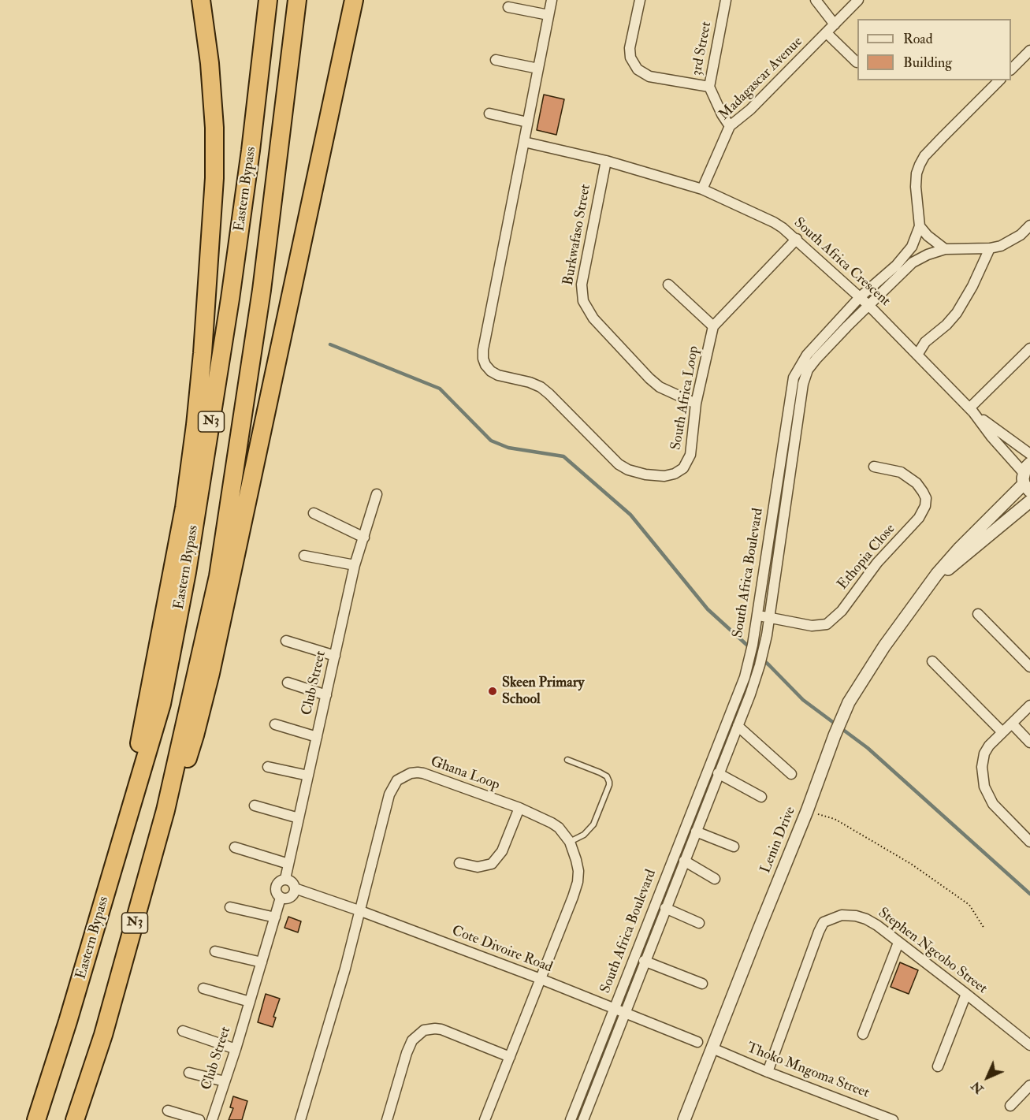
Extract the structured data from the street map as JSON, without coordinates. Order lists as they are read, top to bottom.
{
  "streets": {
    "highway": ["Eastern Bypass", "N3"],
    "street": [
      "3rd Street",
      "Madagascar Avenue",
      "Burkwafaso Street",
      "South Africa Crescent",
      "South Africa Loop",
      "Ethopia Close",
      "South Africa Boulevard",
      "Club Street",
      "Ghana Loop",
      "Lenin Drive",
      "Cote Divoire Road",
      "Stephen Ngcobo Street",
      "Thoko Mngoma Street"
    ]
  },
  "crossings": [
    ["3rd Street", "Madagascar Avenue"],
    ["Madagascar Avenue", "South Africa Crescent"],
    ["Burkwafaso Street", "South Africa Crescent"],
    ["Burkwafaso Street", "South Africa Loop"],
    ["South Africa Crescent", "South Africa Loop"],
    ["South Africa Crescent", "South Africa Boulevard"],
    ["Ethopia Close", "South Africa Boulevard"],
    ["South Africa Boulevard", "Cote Divoire Road"],
    ["Club Street", "Cote Divoire Road"],
    ["Ghana Loop", "Cote Divoire Road"],
    ["Lenin Drive", "Thoko Mngoma Street"],
    ["Stephen Ngcobo Street", "Thoko Mngoma Street"]
  ],
  "places": ["Skeen Primary School"],
  "legend": ["Road", "Building"],
  "north": "bottom left"
}
